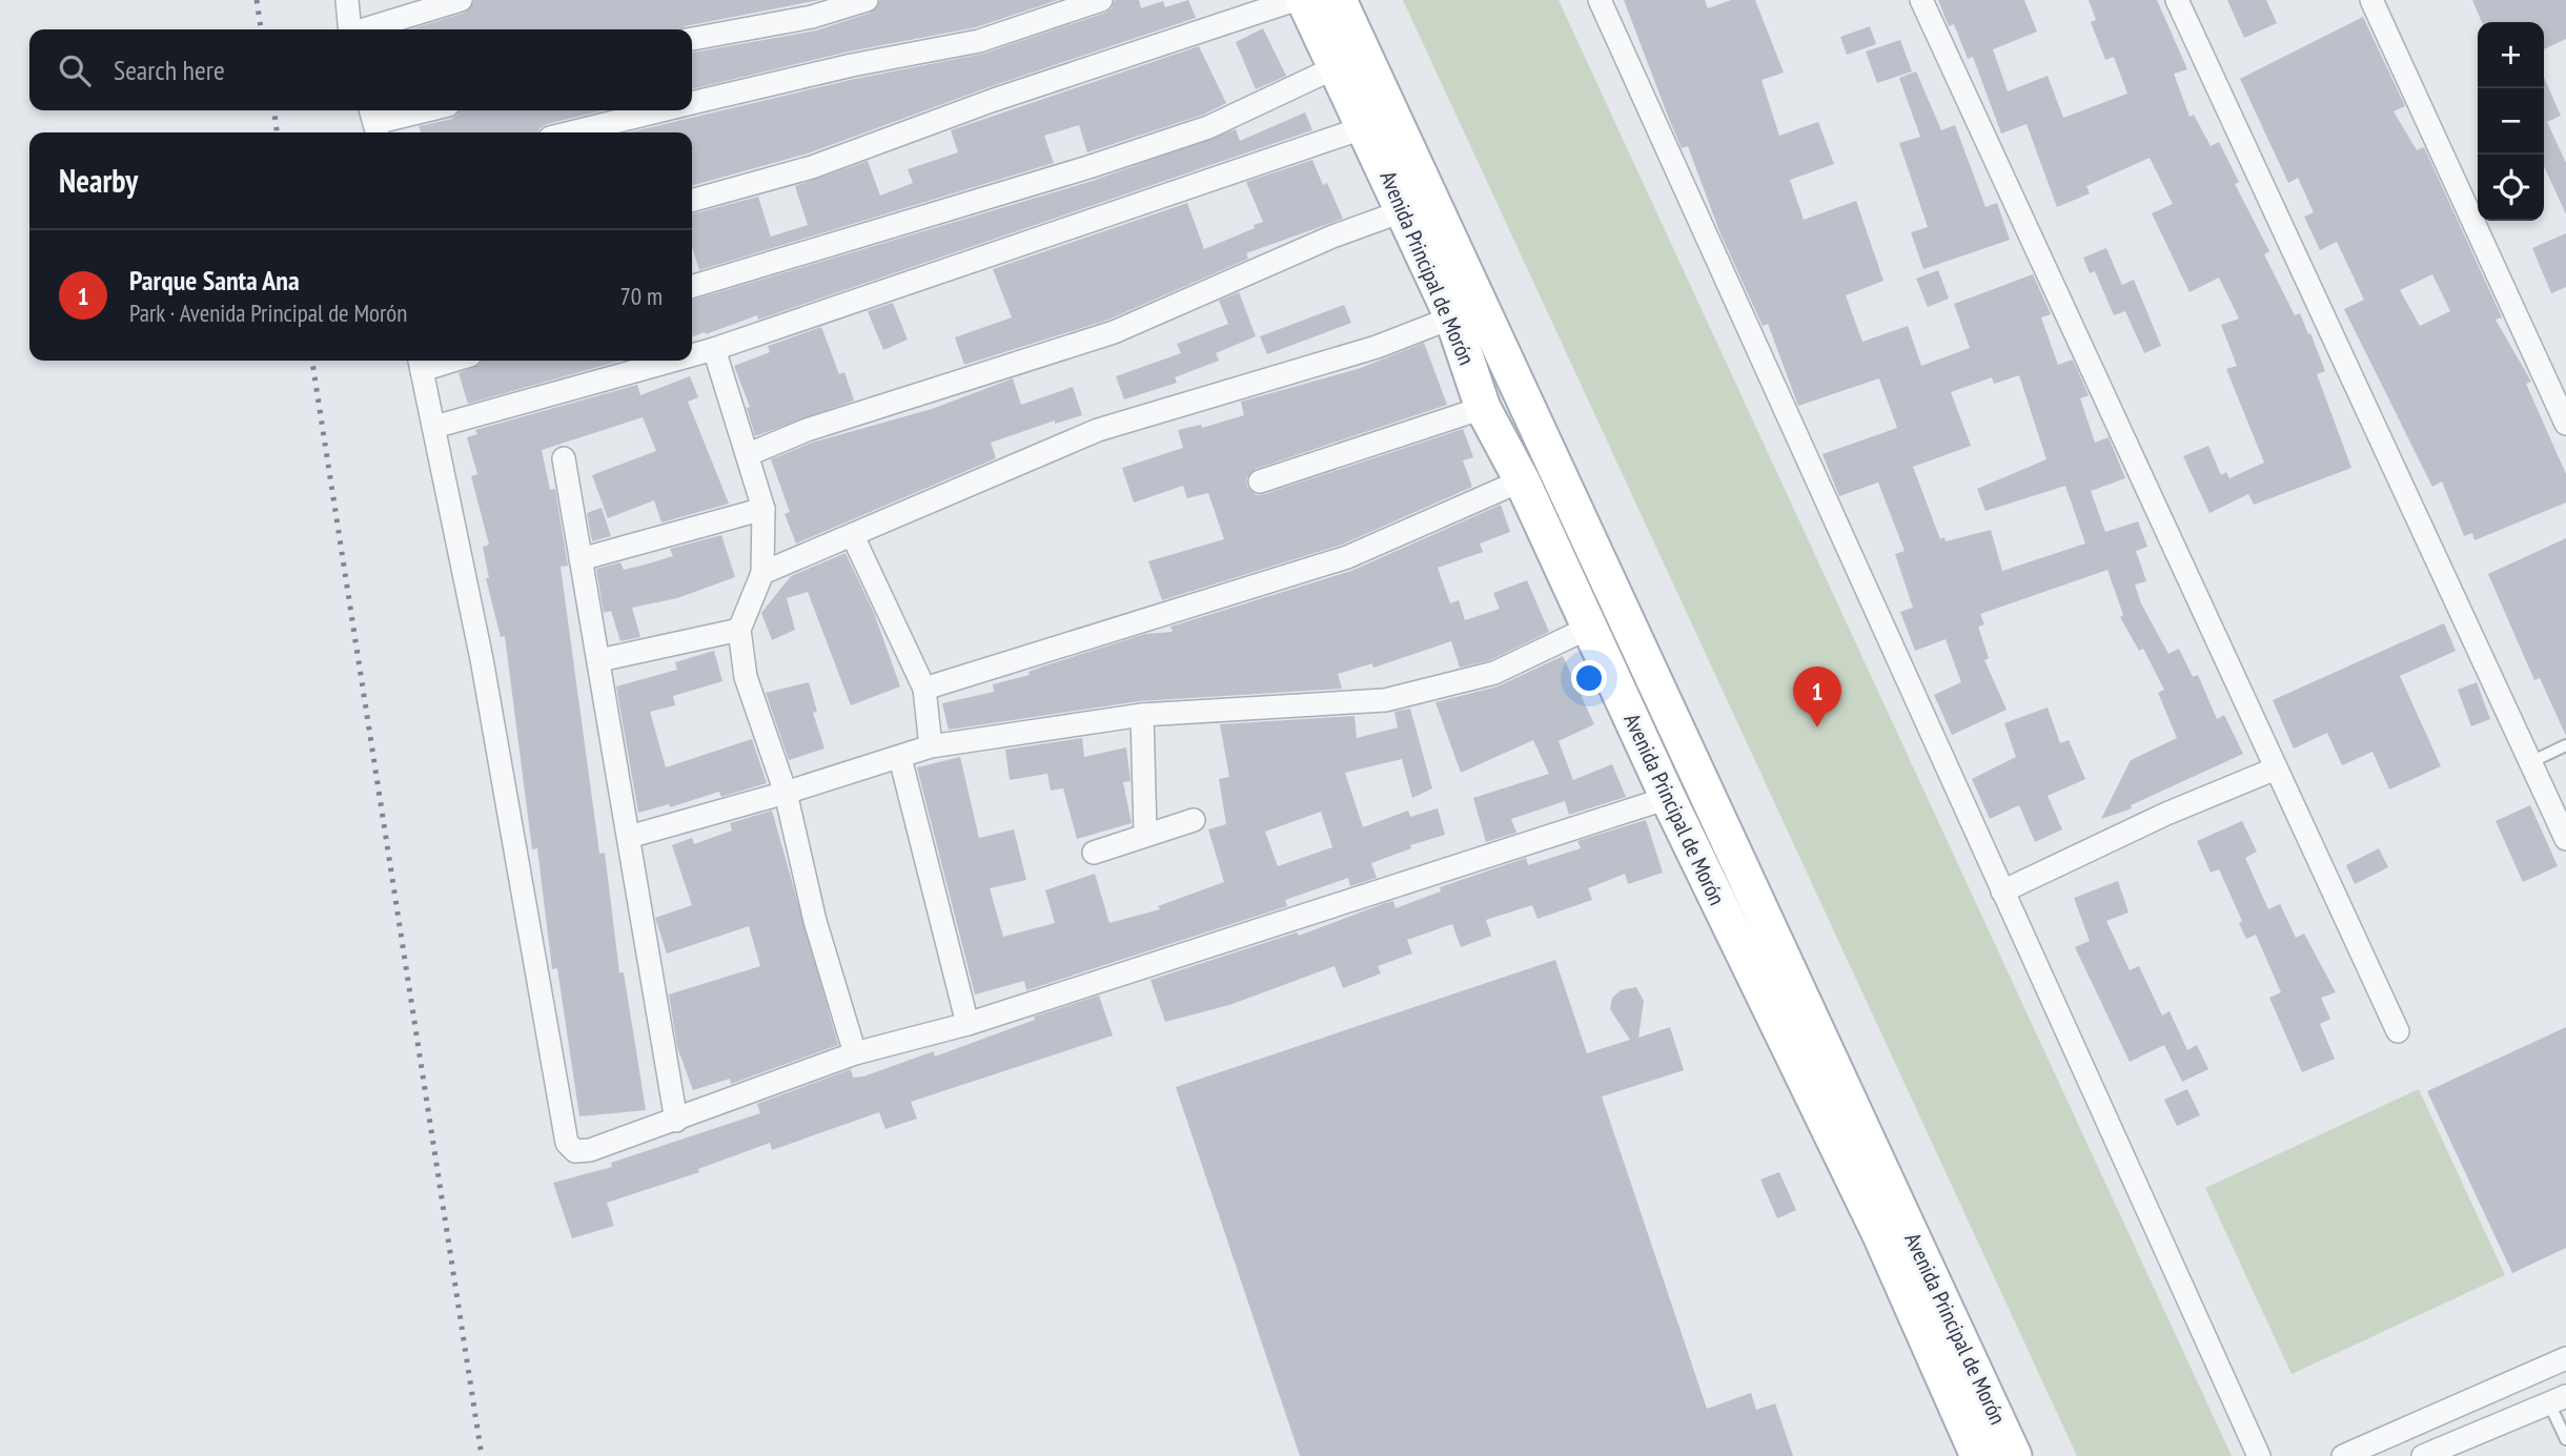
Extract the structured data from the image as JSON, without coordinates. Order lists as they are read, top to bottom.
{
  "streets": {
    "main road": ["Avenida Principal de Morón"]
  },
  "page": {
    "map_buttons": ["+", "−"],
    "search": "Search here",
    "heading": "Nearby",
    "list": [
      {
        "mark": "1",
        "name": "Parque Santa Ana",
        "note": "Park · Avenida Principal de Morón",
        "value": "70 m"
      }
    ],
    "pins": "1"
  }
}
